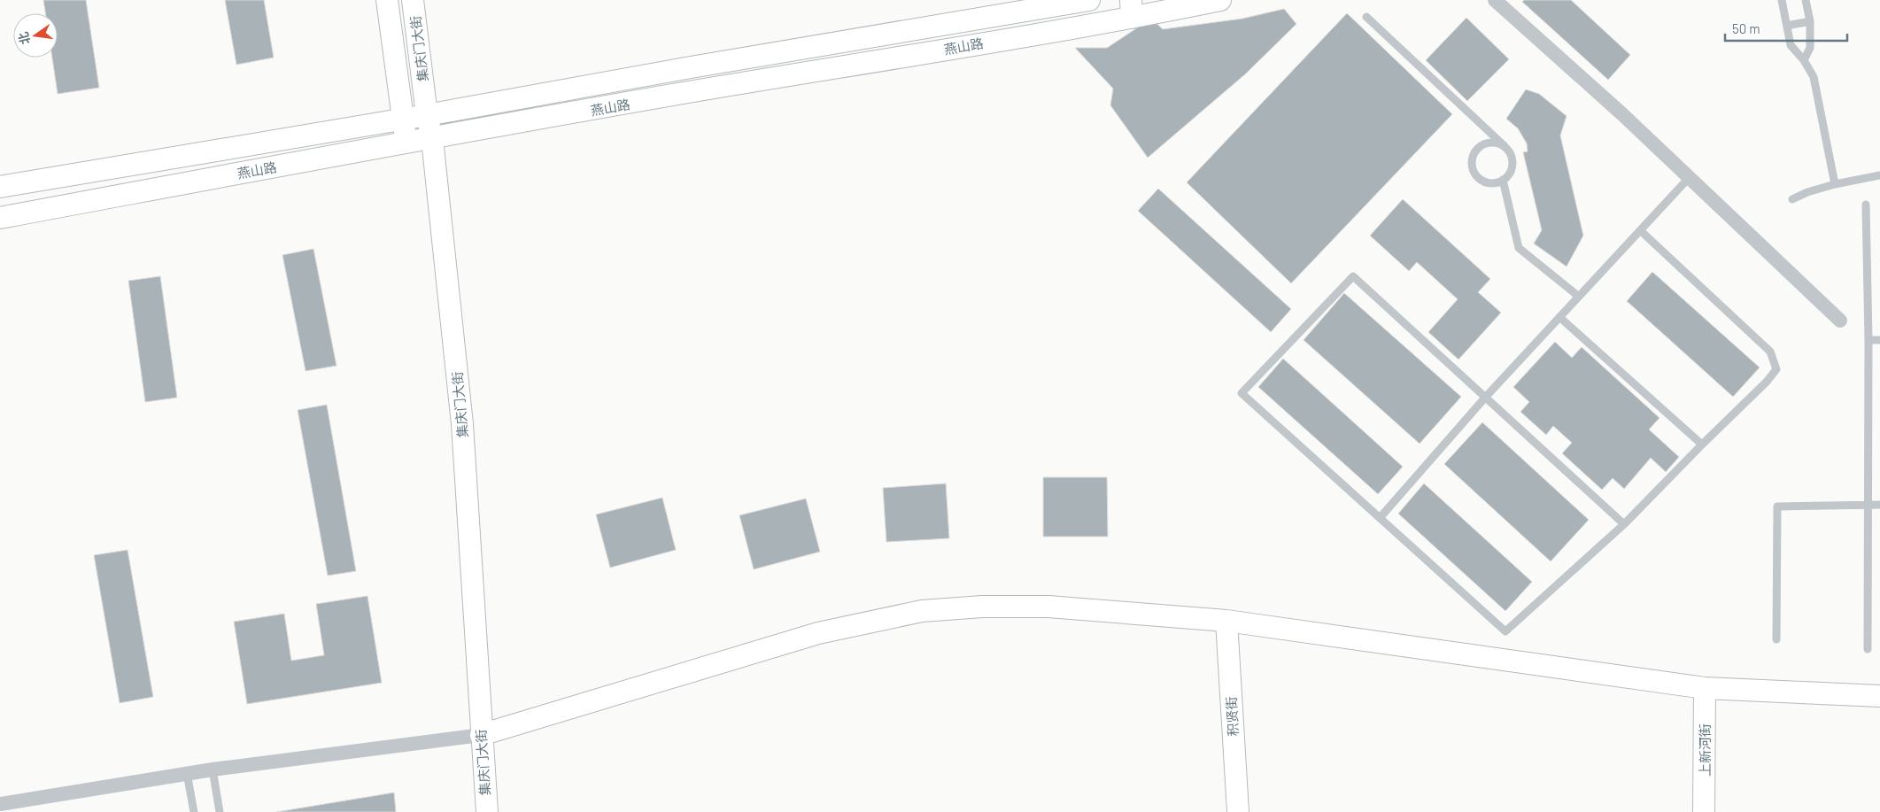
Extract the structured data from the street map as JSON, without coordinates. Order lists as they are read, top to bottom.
{
  "streets": {
    "street": [
      "燕山路",
      "集庆门大街",
      "积贤街",
      "上新河街"
    ]
  },
  "crossings": [
    ["燕山路", "集庆门大街"]
  ],
  "scale_bar": "50 m",
  "north": "left"
}
